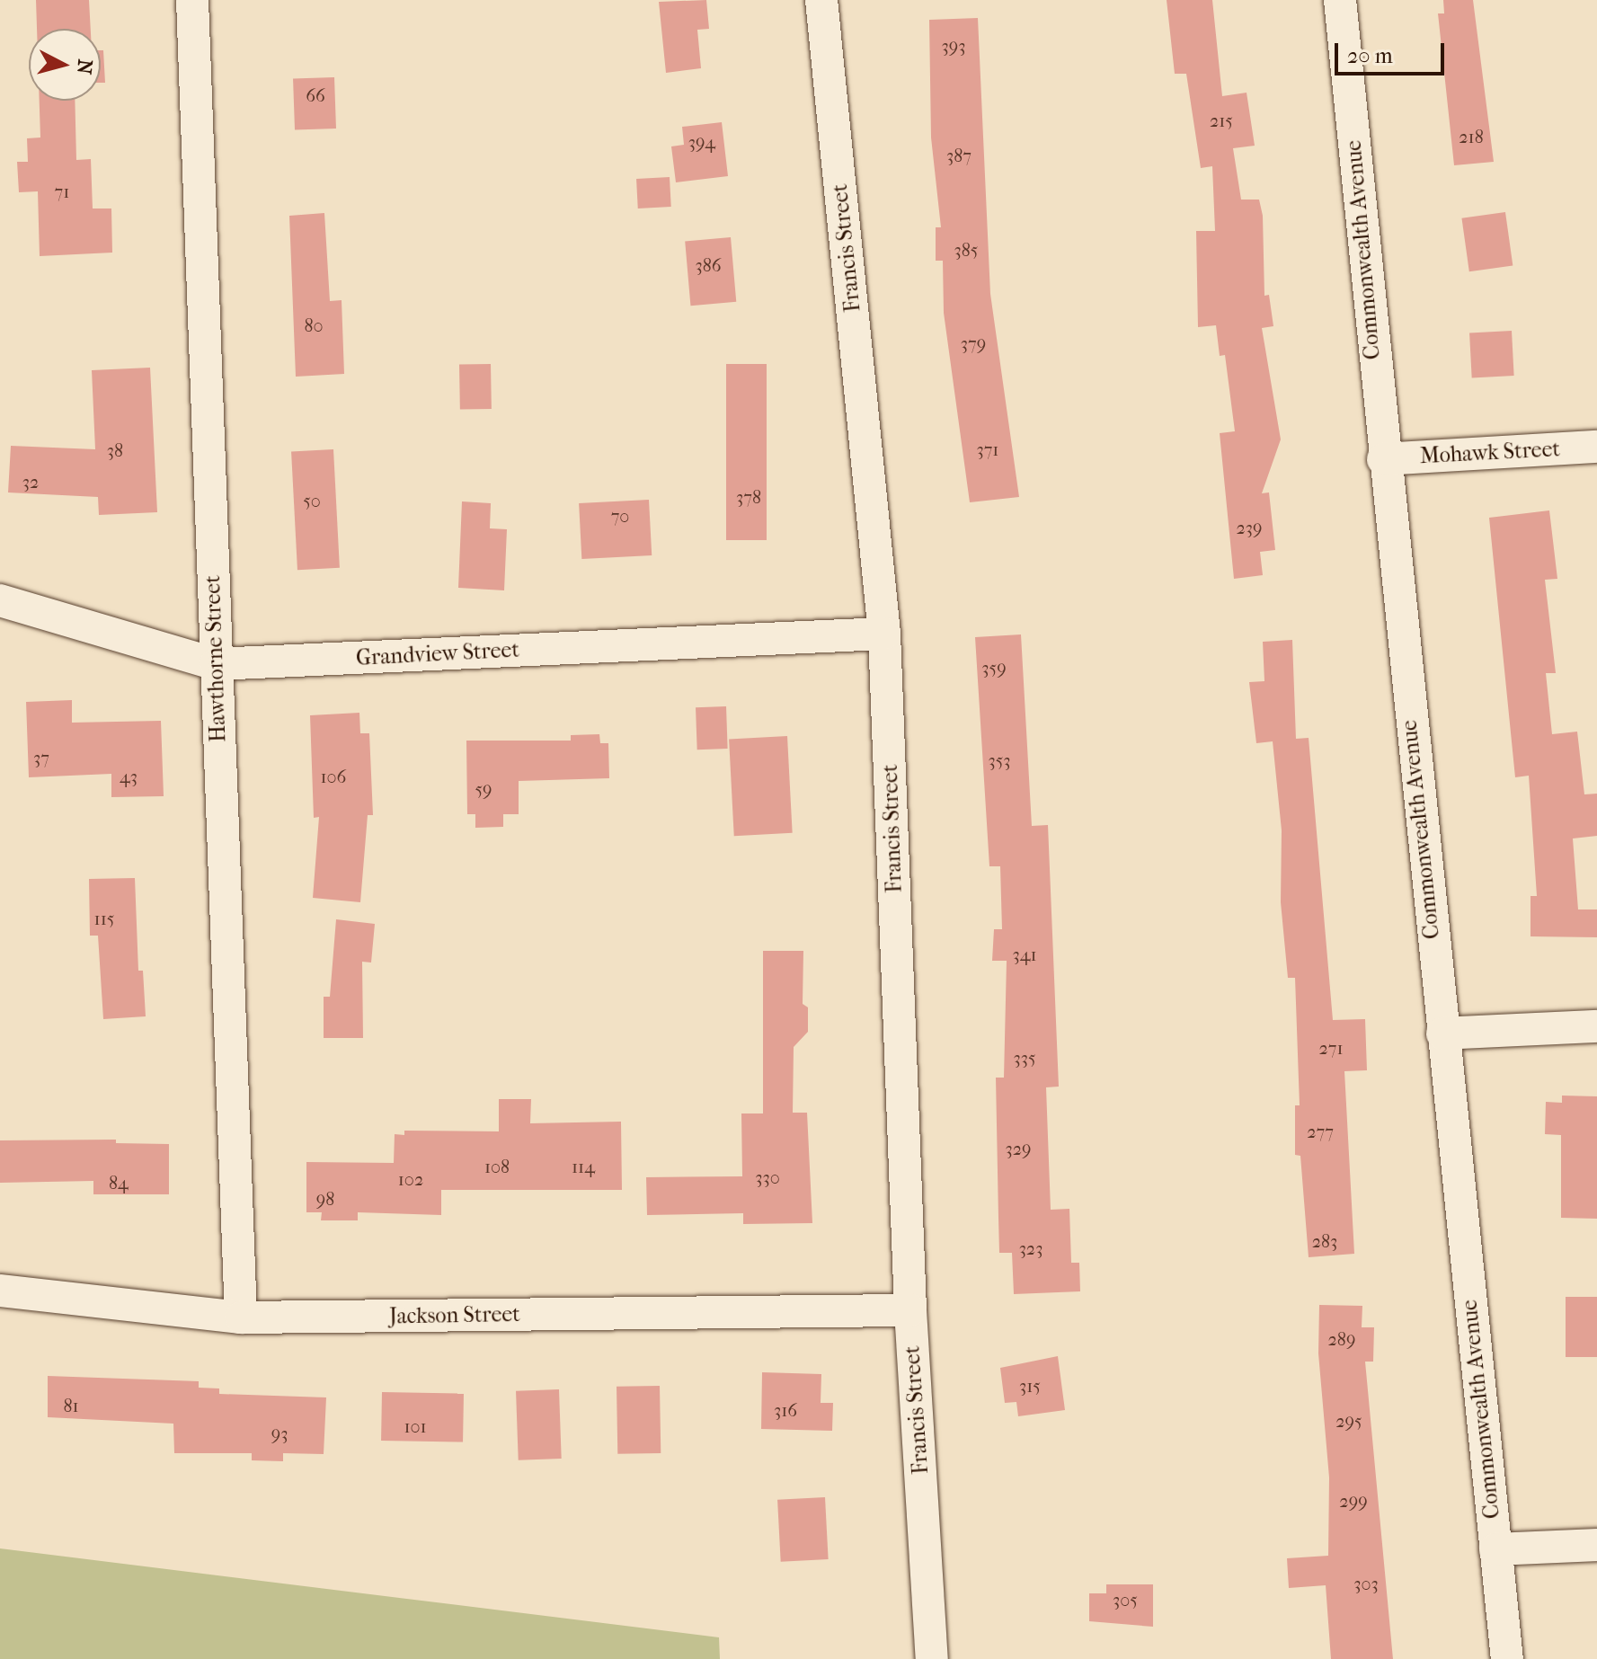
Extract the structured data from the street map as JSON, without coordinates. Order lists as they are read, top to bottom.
{
  "streets": {
    "street": [
      "Francis Street",
      "Commonwealth Avenue",
      "Mohawk Street",
      "Grandview Street",
      "Hawthorne Street",
      "Jackson Street"
    ]
  },
  "crossings": [
    ["Francis Street", "Grandview Street"],
    ["Francis Street", "Jackson Street"],
    ["Commonwealth Avenue", "Mohawk Street"],
    ["Grandview Street", "Hawthorne Street"],
    ["Hawthorne Street", "Jackson Street"]
  ],
  "house_numbers": [
    "393",
    "66",
    "215",
    "218",
    "394",
    "387",
    "71",
    "385",
    "386",
    "80",
    "379",
    "371",
    "38",
    "32",
    "378",
    "50",
    "70",
    "239",
    "359",
    "37",
    "353",
    "43",
    "106",
    "59",
    "115",
    "341",
    "271",
    "335",
    "277",
    "329",
    "108",
    "114",
    "330",
    "102",
    "84",
    "98",
    "283",
    "323",
    "289",
    "315",
    "81",
    "316",
    "295",
    "101",
    "93",
    "299",
    "303",
    "305"
  ],
  "scale_bar": "20 m",
  "north": "right"
}
